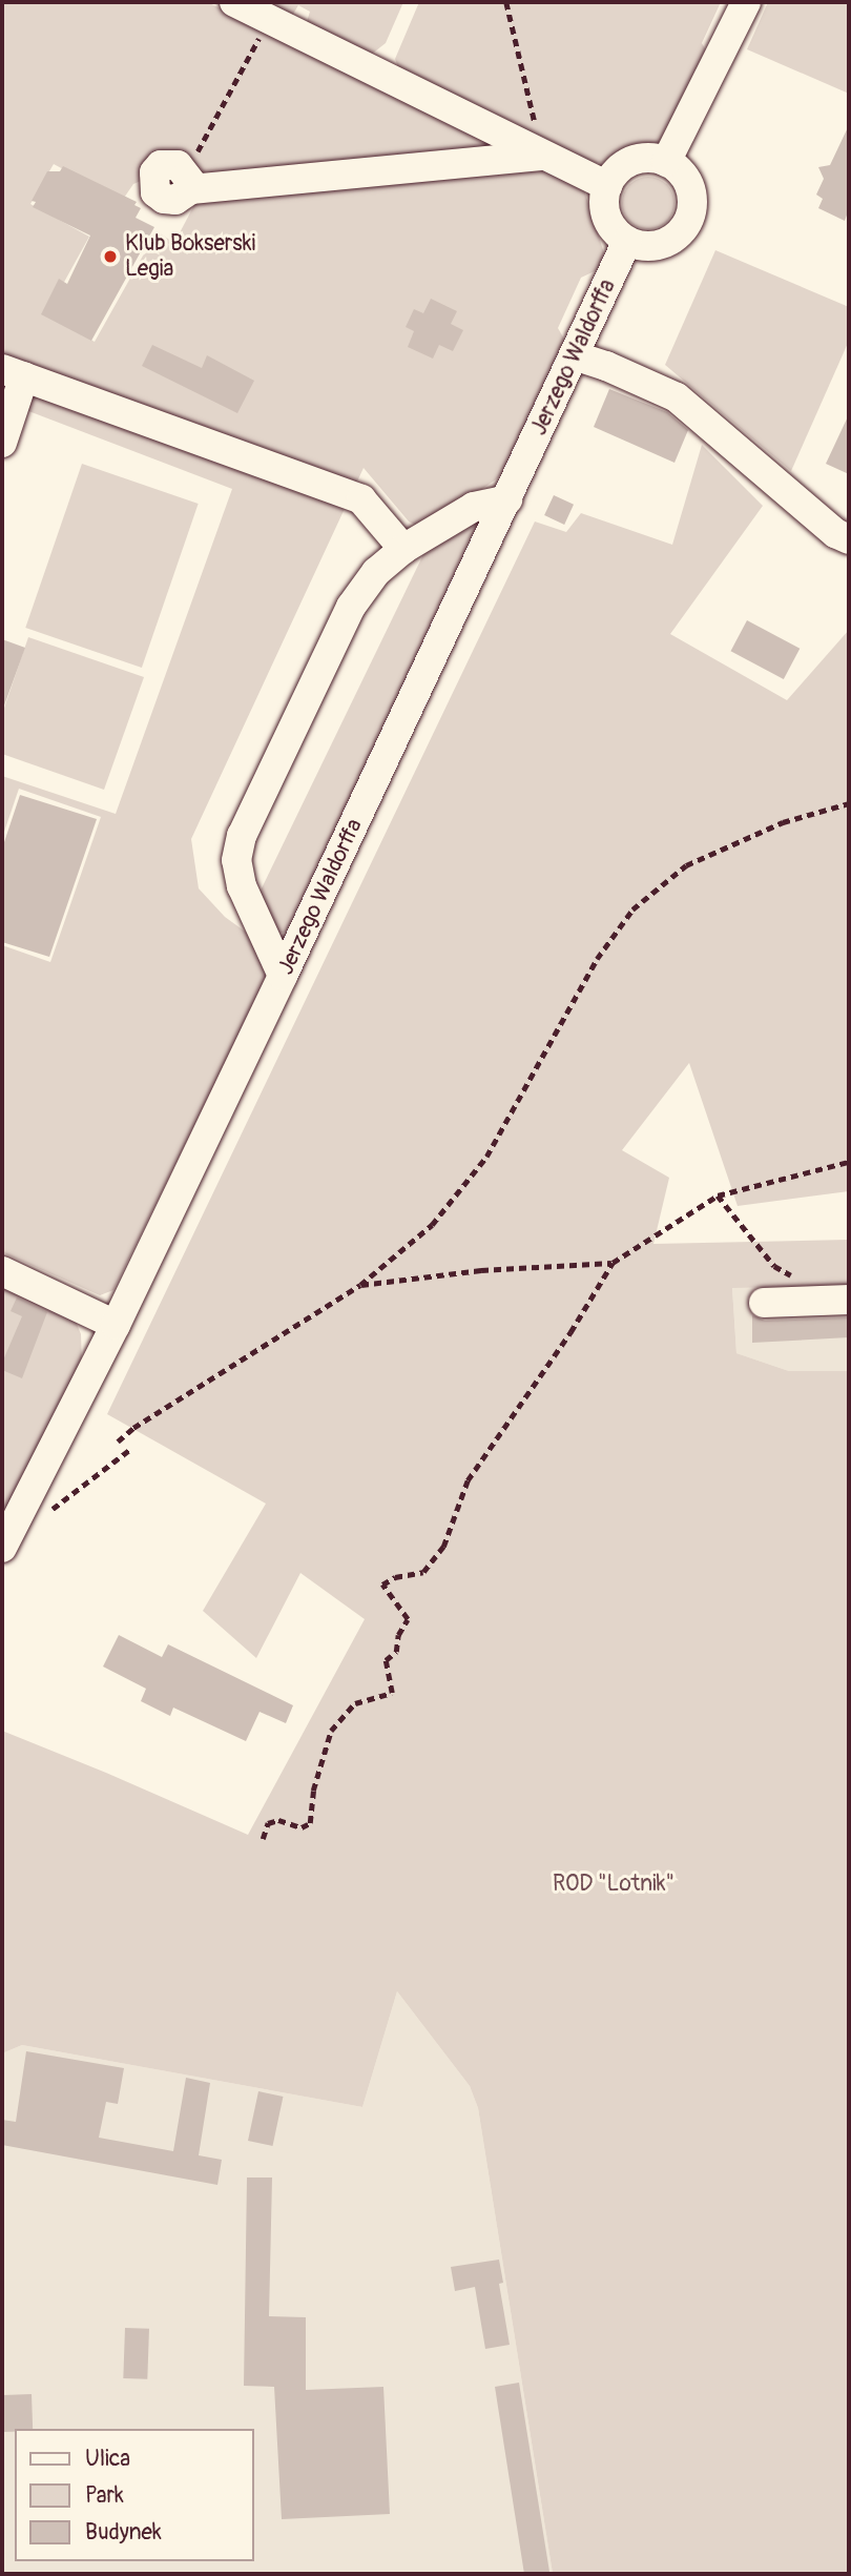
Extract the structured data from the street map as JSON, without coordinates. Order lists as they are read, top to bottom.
{
  "streets": {
    "street": ["Jerzego Waldorffa"]
  },
  "parks": ["ROD \"Lotnik\""],
  "places": ["Klub Bokserski Legia"],
  "legend": ["Ulica", "Park", "Budynek"]
}
